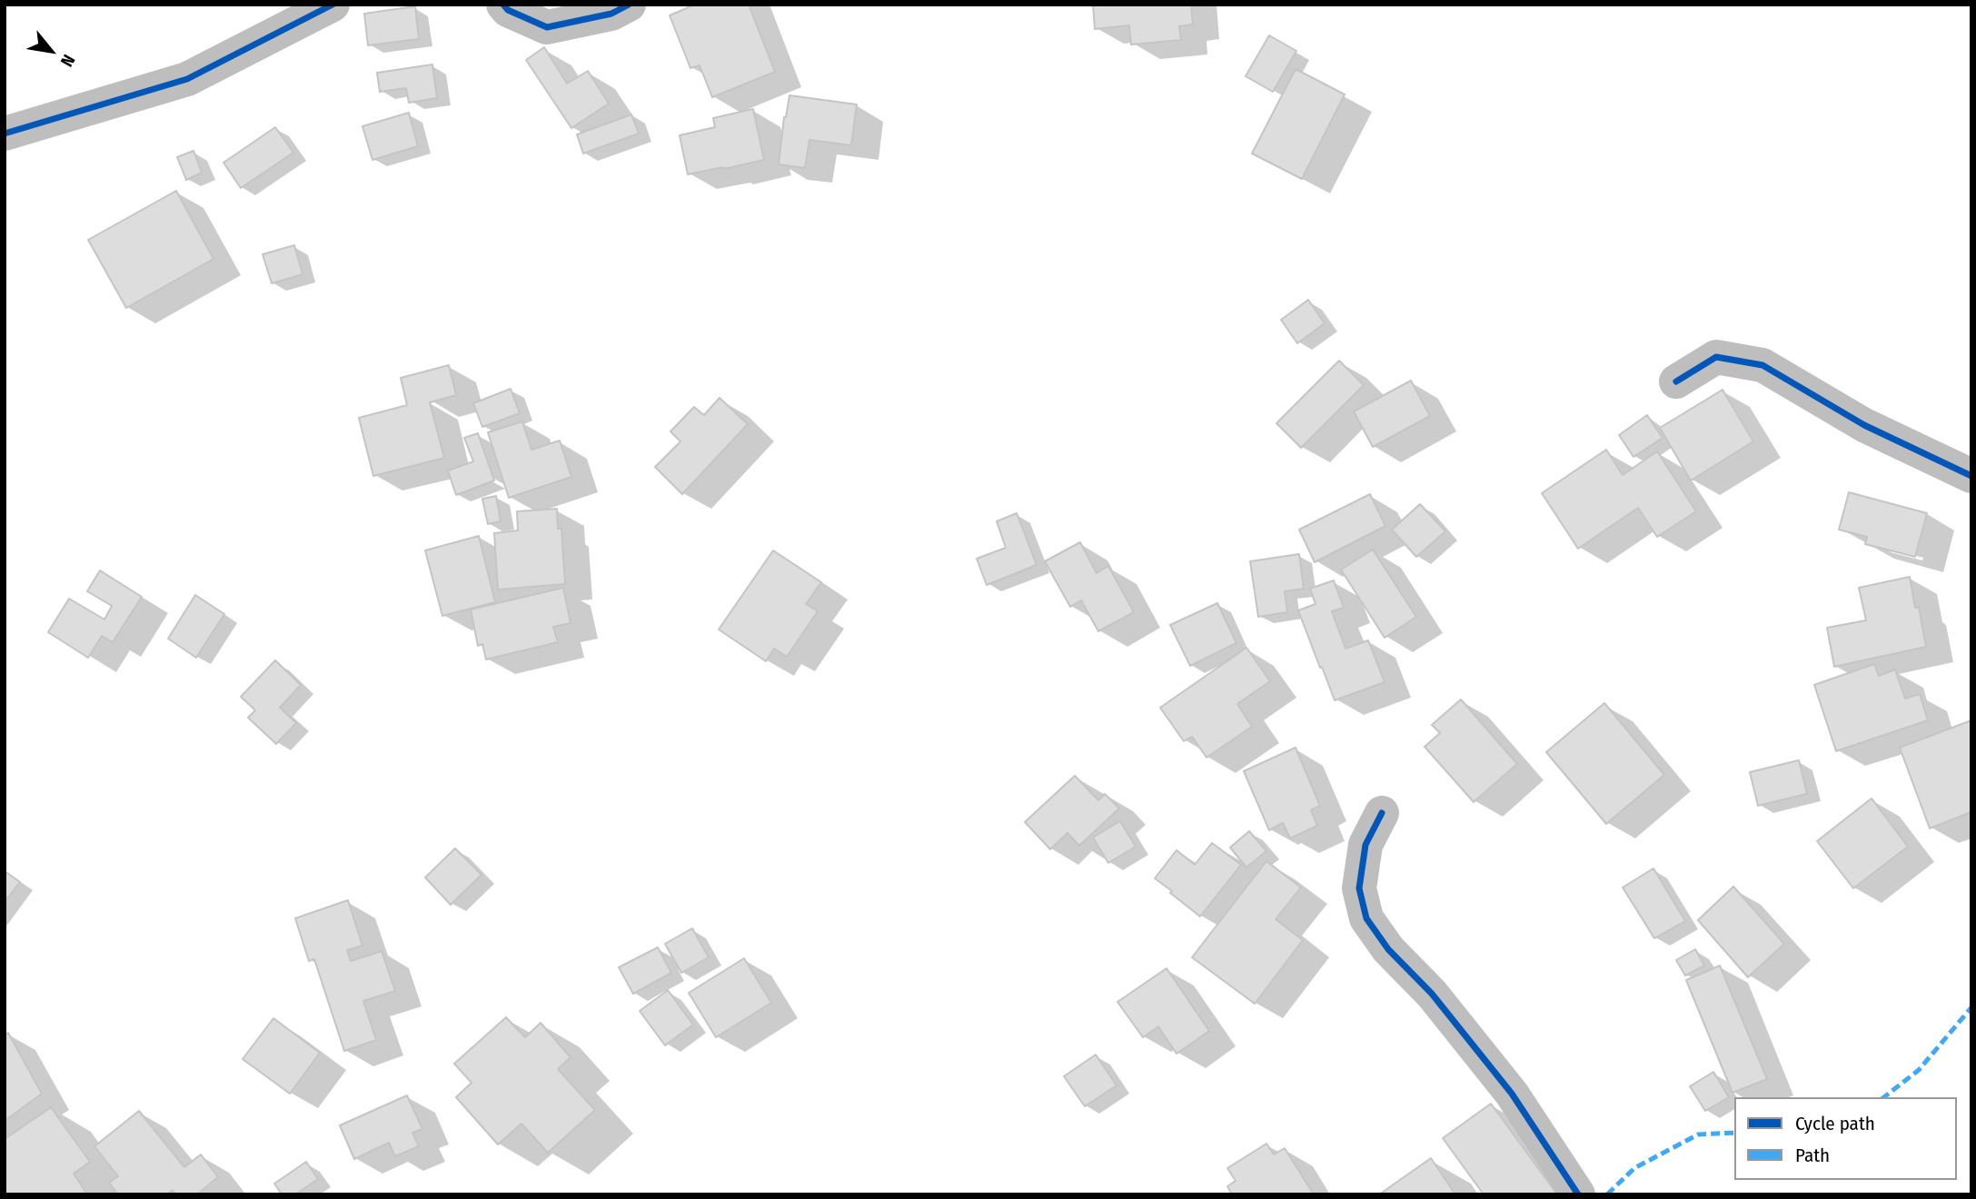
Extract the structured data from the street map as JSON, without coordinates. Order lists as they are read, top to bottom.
{
  "legend": ["Cycle path", "Path"],
  "north": "bottom right"
}
